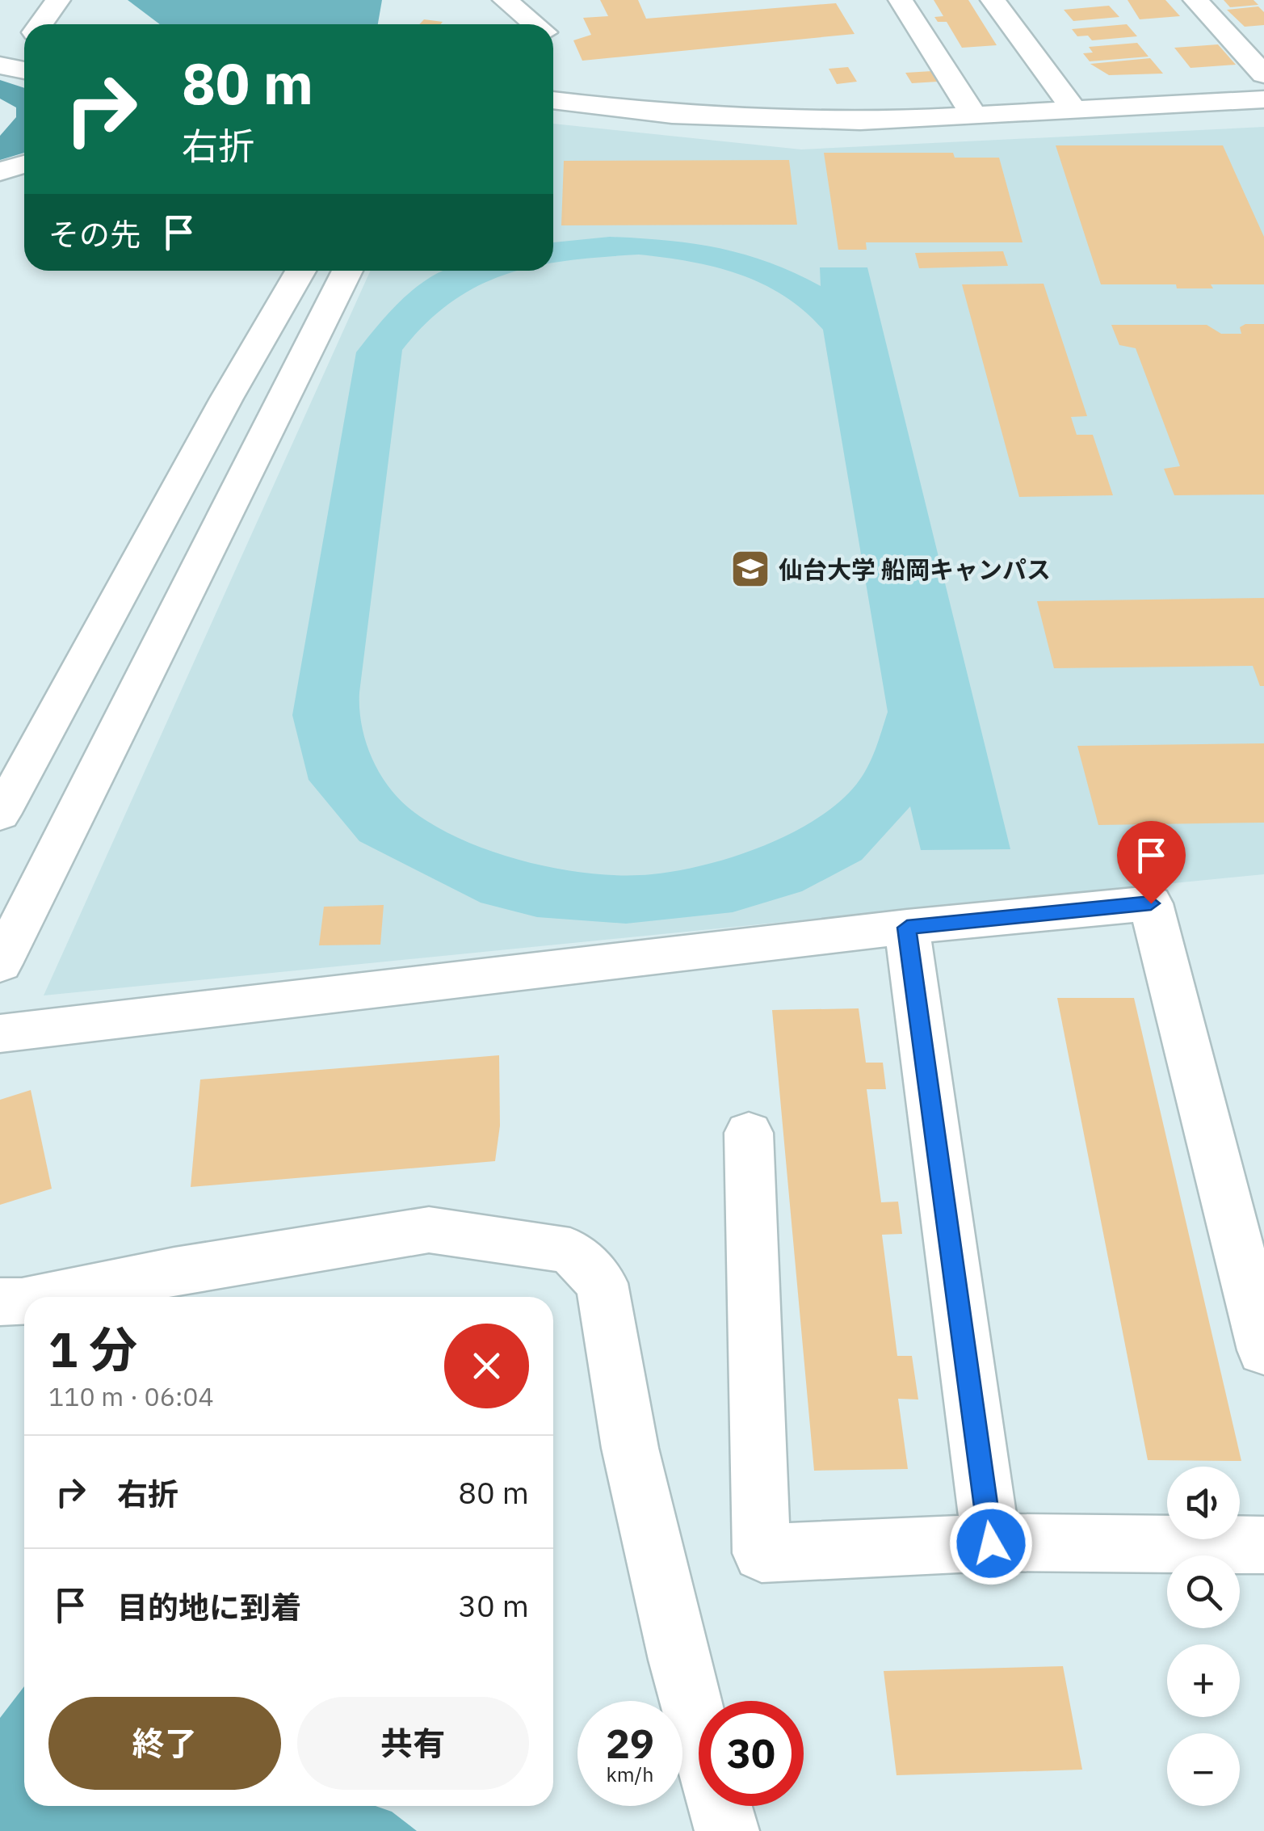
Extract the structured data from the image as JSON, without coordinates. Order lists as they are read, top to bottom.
{
  "places": {
    "school or university": ["仙台大学 船岡キャンパス"]
  },
  "page": {
    "turn": ["80 m", "右折"],
    "then": "その先",
    "heading": ["1 分", "110 m · 06:04"],
    "list": [
      {
        "name": "右折",
        "value": "80 m"
      },
      {
        "name": "目的地に到着",
        "value": "30 m"
      }
    ],
    "map_buttons": ["+", "−"],
    "buttons": ["終了", "共有"],
    "speed": "29 km/h",
    "limit": "30"
  }
}
